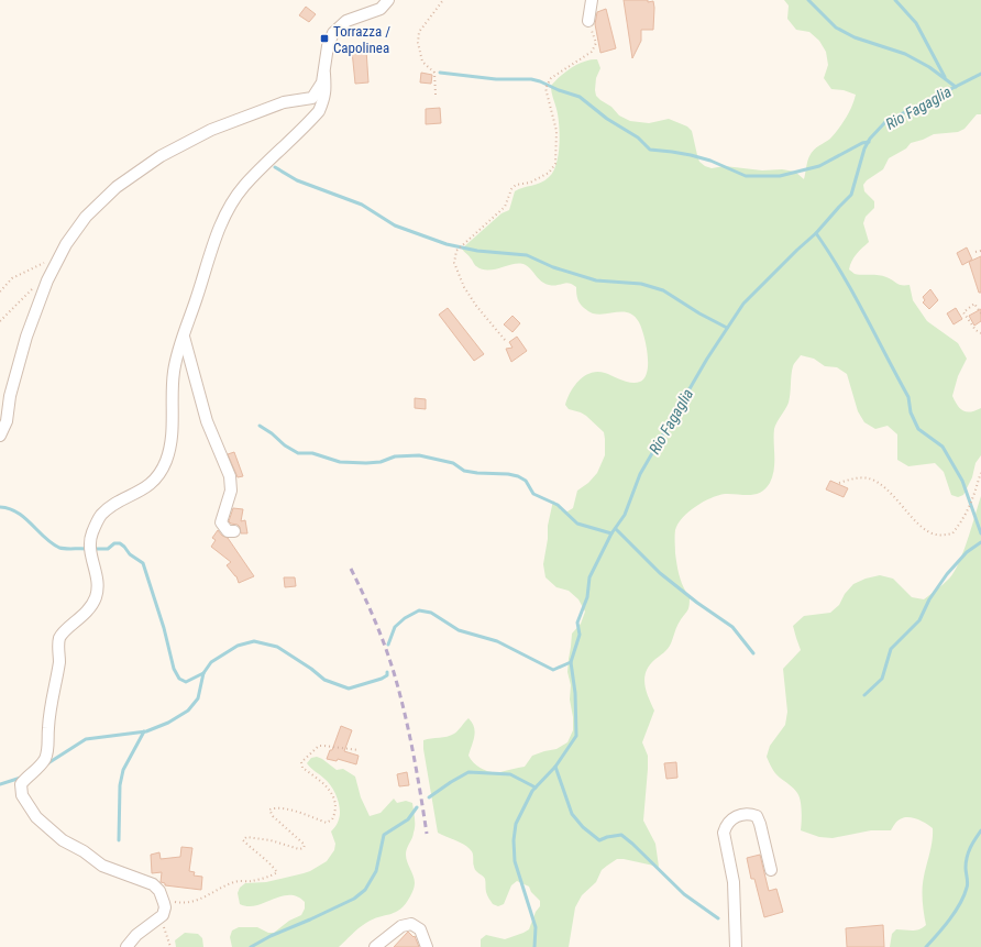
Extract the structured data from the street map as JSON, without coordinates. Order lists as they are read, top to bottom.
{
  "water": ["Rio Fagaglia"],
  "places": {
    "transit": ["Torrazza / Capolinea"]
  }
}
